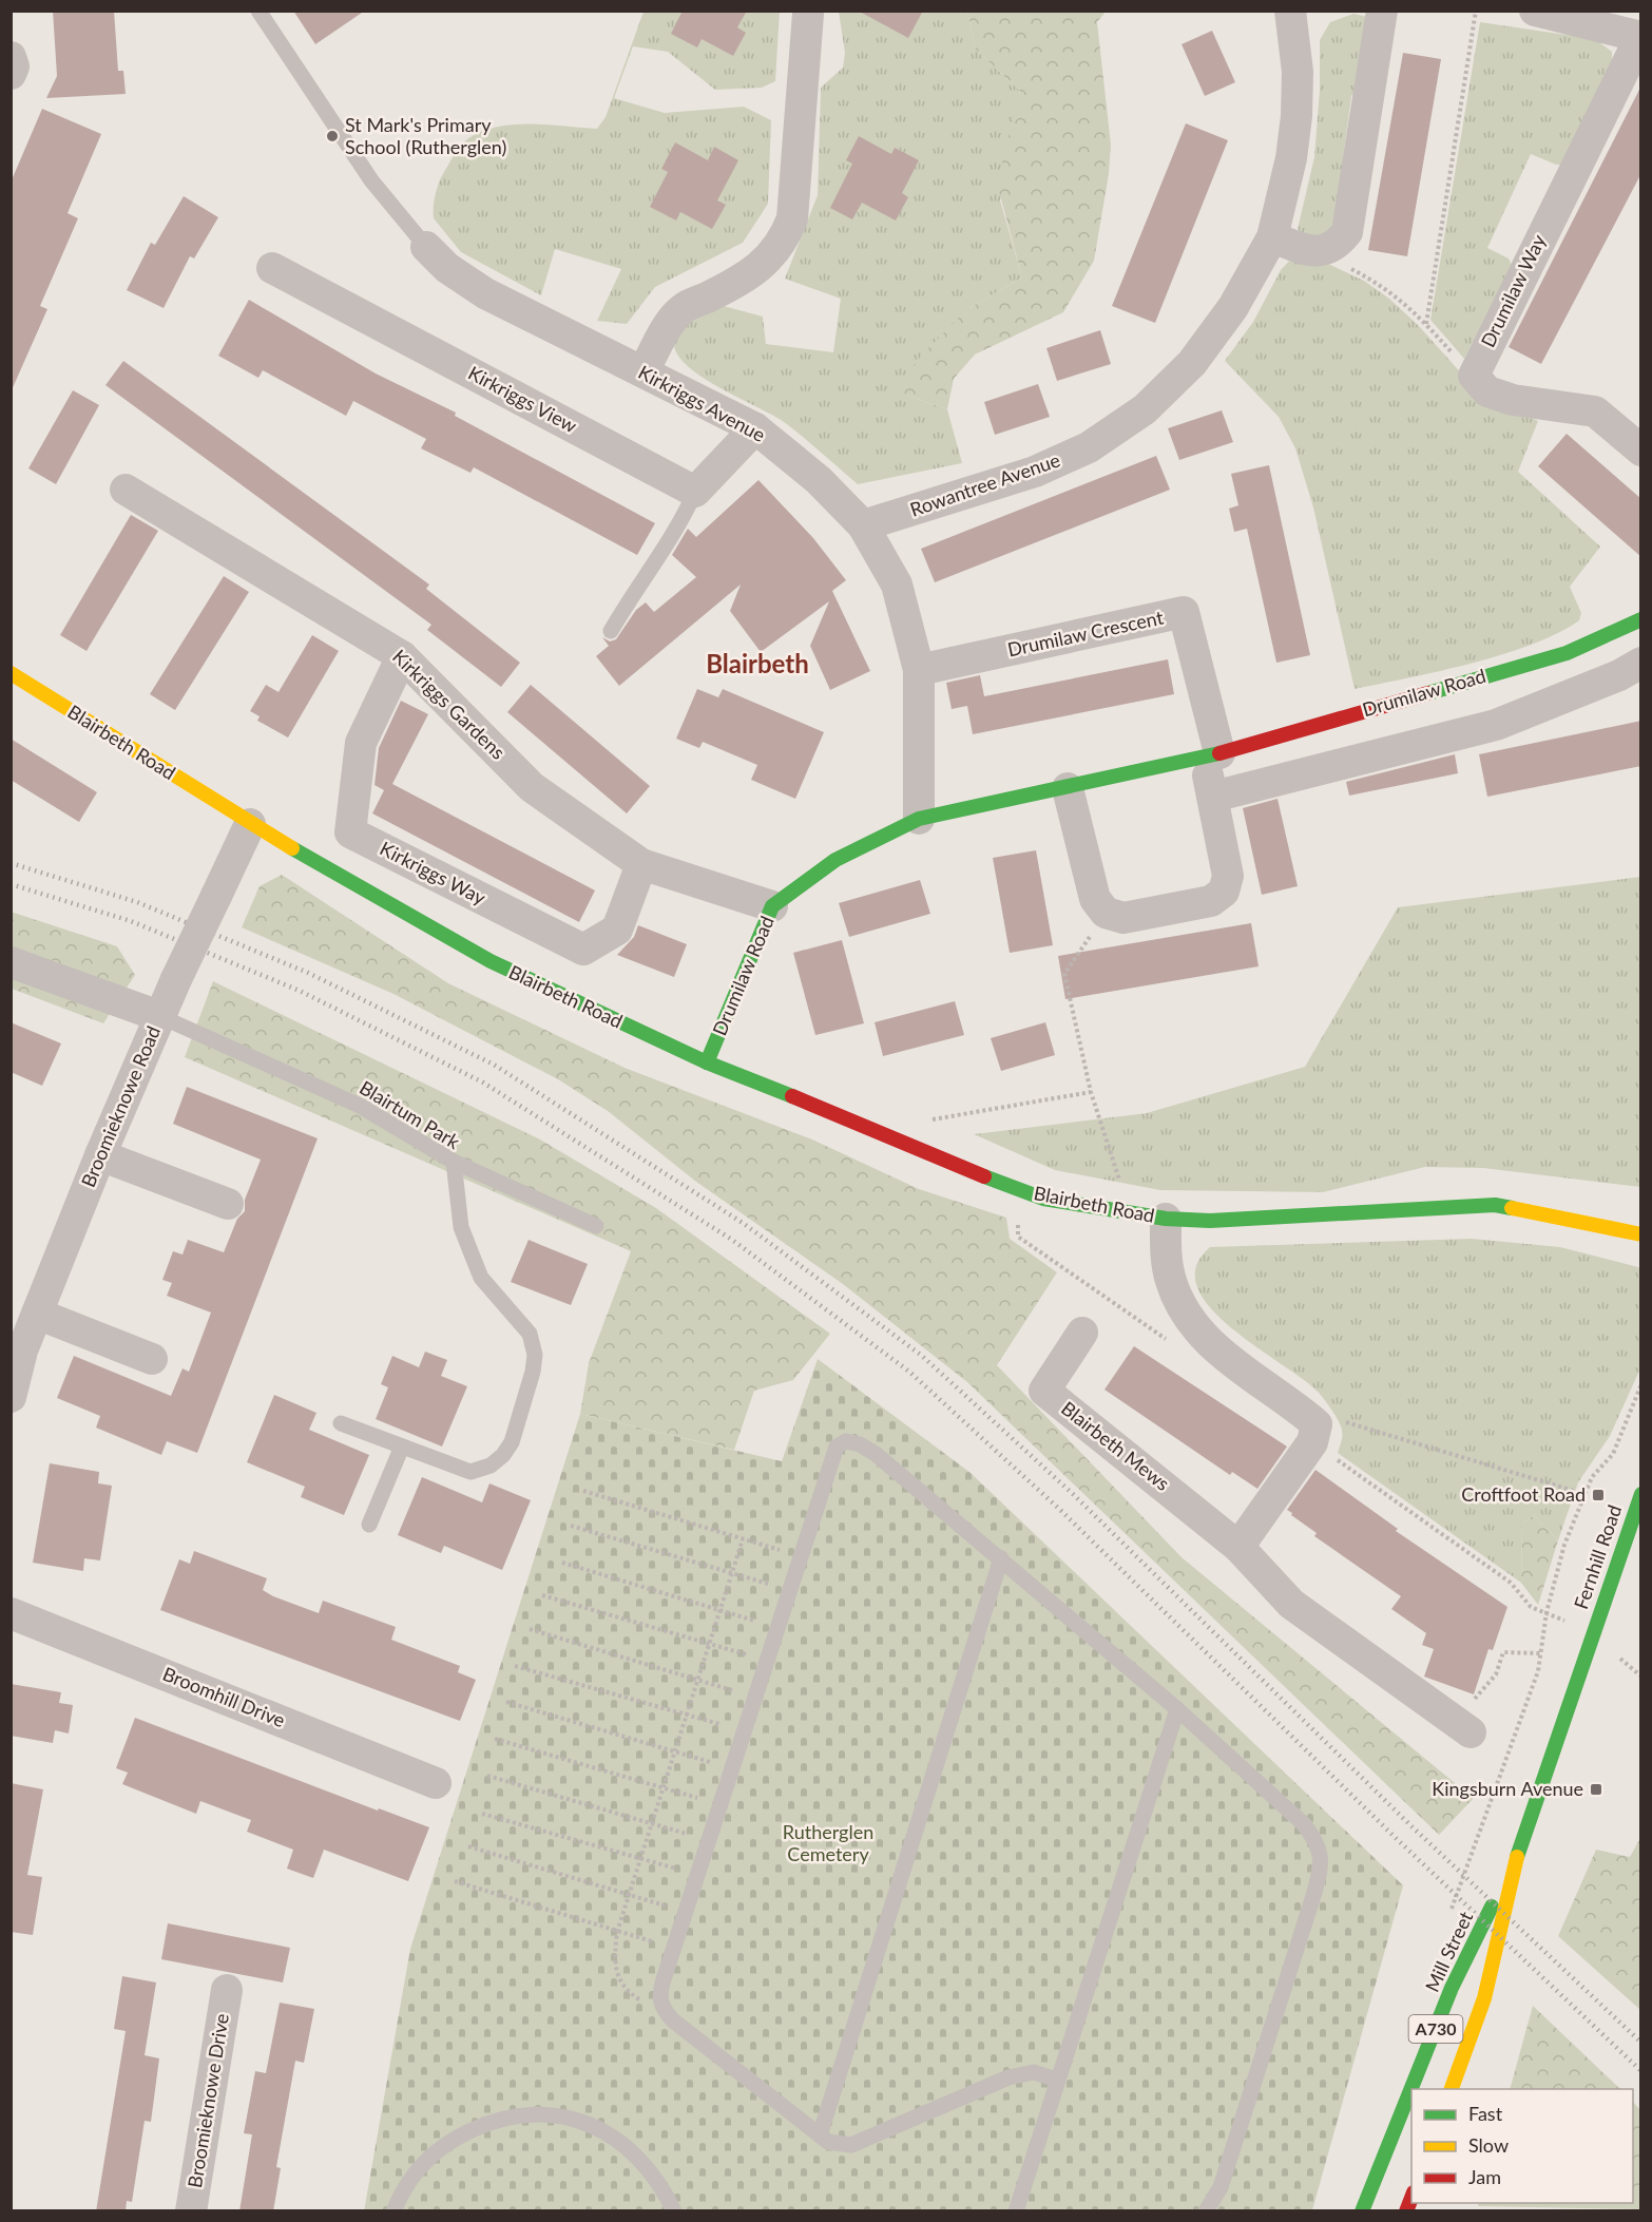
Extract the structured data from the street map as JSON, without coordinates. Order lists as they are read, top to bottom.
{
  "streets": {
    "main road": [
      "Drumilaw Road",
      "Blairbeth Road",
      "Fernhill Road",
      "Mill Street",
      "A730"
    ],
    "street": [
      "Drumilaw Way",
      "Kirkriggs View",
      "Kirkriggs Avenue",
      "Rowantree Avenue",
      "Drumilaw Crescent",
      "Kirkriggs Gardens",
      "Kirkriggs Way",
      "Broomieknowe Road",
      "Blairbeth Mews",
      "Broomhill Drive",
      "Broomieknowe Drive"
    ],
    "lane": ["Blairtum Park"]
  },
  "crossings": [
    ["Kirkriggs Avenue", "Rowantree Avenue"],
    ["Kirkriggs Avenue", "Drumilaw Crescent"],
    ["Kirkriggs Avenue", "Drumilaw Road"],
    ["Drumilaw Crescent", "Drumilaw Road"],
    ["Drumilaw Road", "Kirkriggs Gardens"],
    ["Drumilaw Road", "Blairbeth Road"],
    ["Kirkriggs Gardens", "Kirkriggs Way"],
    ["Blairbeth Road", "Broomieknowe Road"],
    ["Broomieknowe Road", "Blairtum Park"],
    ["Fernhill Road", "Mill Street"]
  ],
  "districts": ["Blairbeth"],
  "parks": ["Rutherglen Cemetery"],
  "places": {
    "other": ["St Mark's Primary School (Rutherglen)"],
    "transit": ["Croftfoot Road", "Kingsburn Avenue"]
  },
  "legend": ["Fast", "Slow", "Jam"]
}
